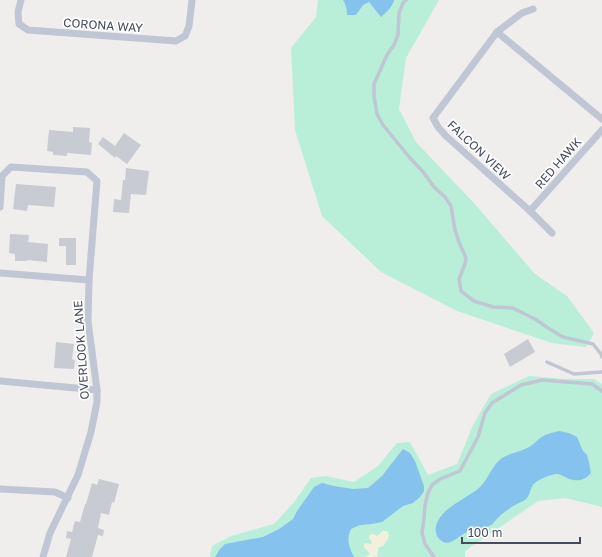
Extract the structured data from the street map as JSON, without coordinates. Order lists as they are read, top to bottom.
{
  "streets": {
    "street": [
      "CORONA WAY",
      "FALCON VIEW",
      "RED HAWK",
      "OVERLOOK LANE"
    ]
  },
  "crossings": [
    ["FALCON VIEW", "RED HAWK"]
  ],
  "scale_bar": "100 m"
}
